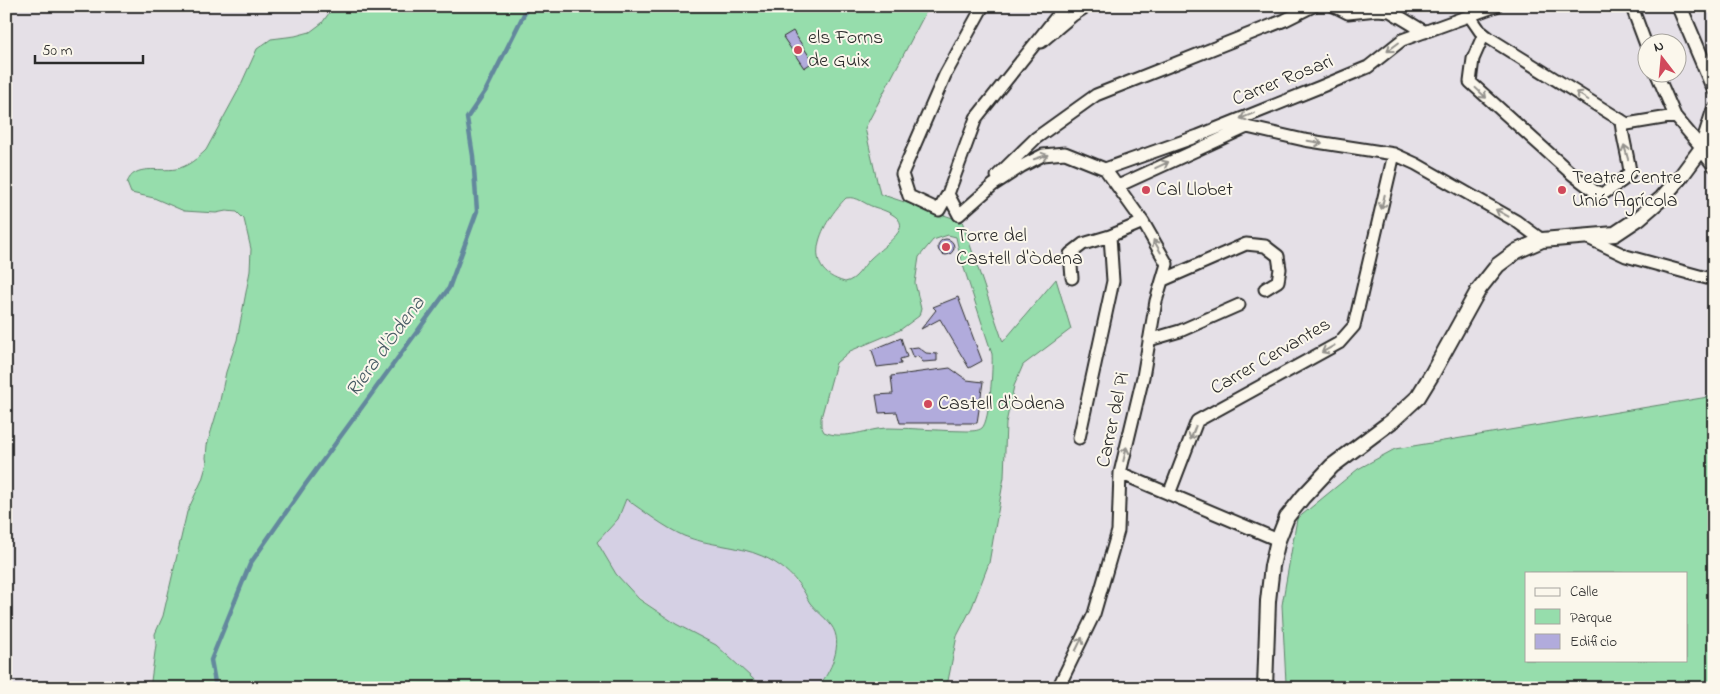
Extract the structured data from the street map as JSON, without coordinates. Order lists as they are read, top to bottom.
{
  "streets": {
    "street": ["Carrer Rosari", "Carrer Cervantes", "Carrer del Pi"]
  },
  "crossings": [
    ["Carrer Rosari", "Carrer del Pi"]
  ],
  "water": ["Riera d'Òdena"],
  "places": [
    "els Forns de Guix",
    "Cal Llobet",
    "Teatre Centre Unió Agrícola",
    "Torre del Castell d'Òdena",
    "Castell d'Òdena"
  ],
  "legend": ["Calle", "Parque", "Edificio"],
  "scale_bar": "50 m",
  "north": "top"
}
